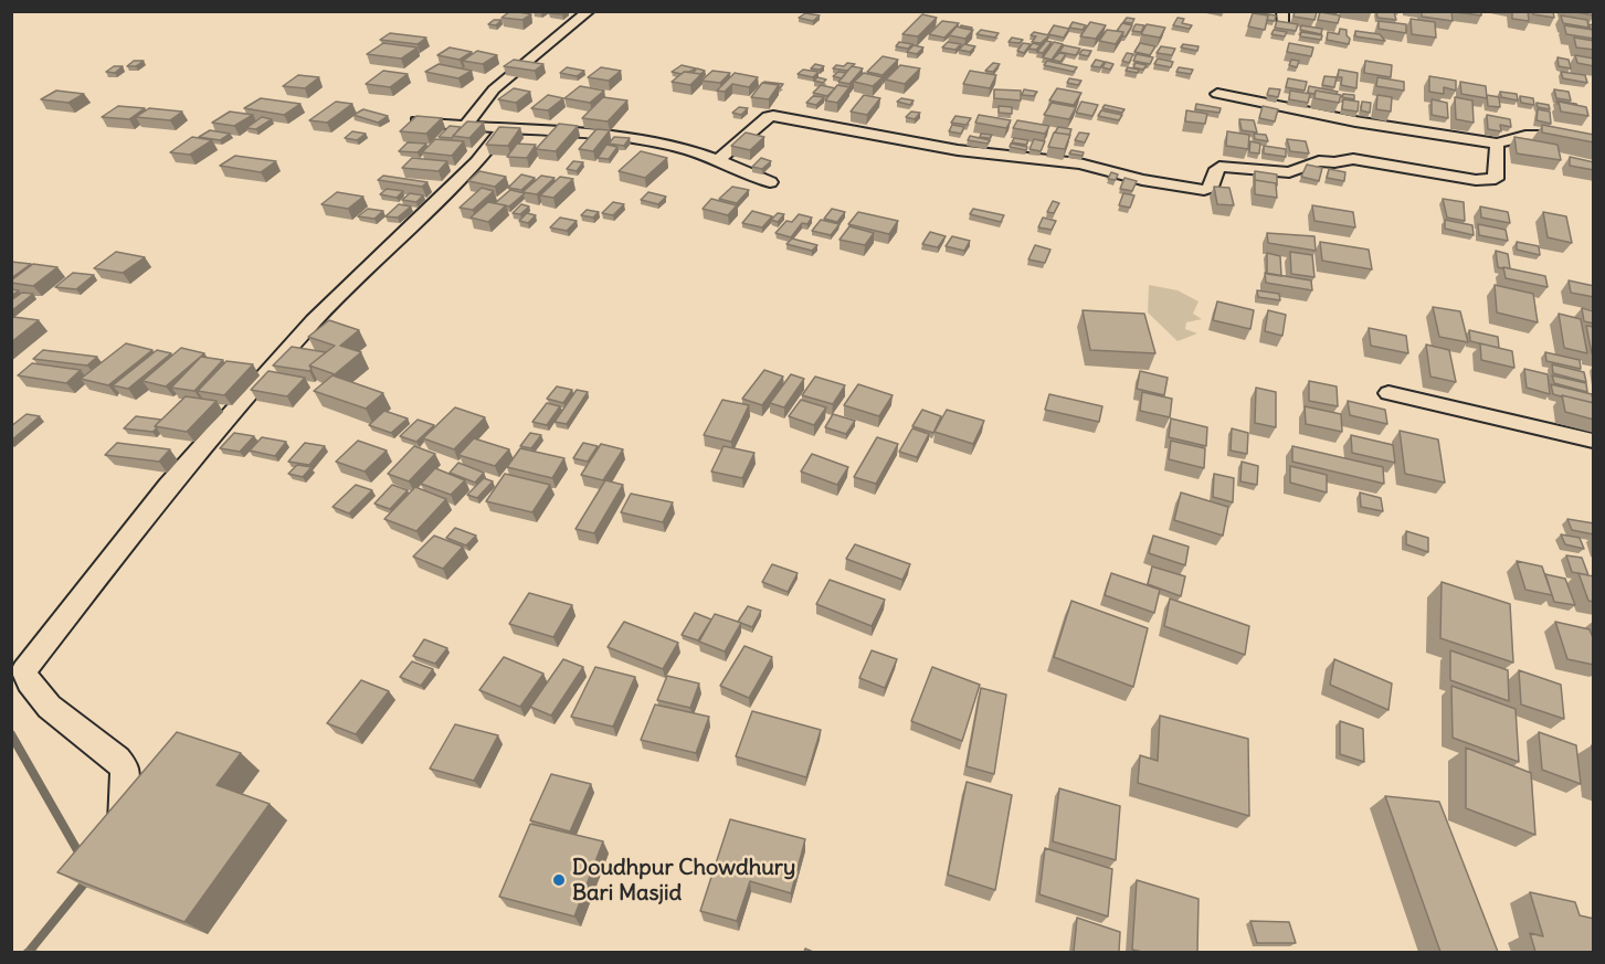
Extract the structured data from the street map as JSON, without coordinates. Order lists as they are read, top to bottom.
{
  "places": ["Doudhpur Chowdhury Bari Masjid"]
}
